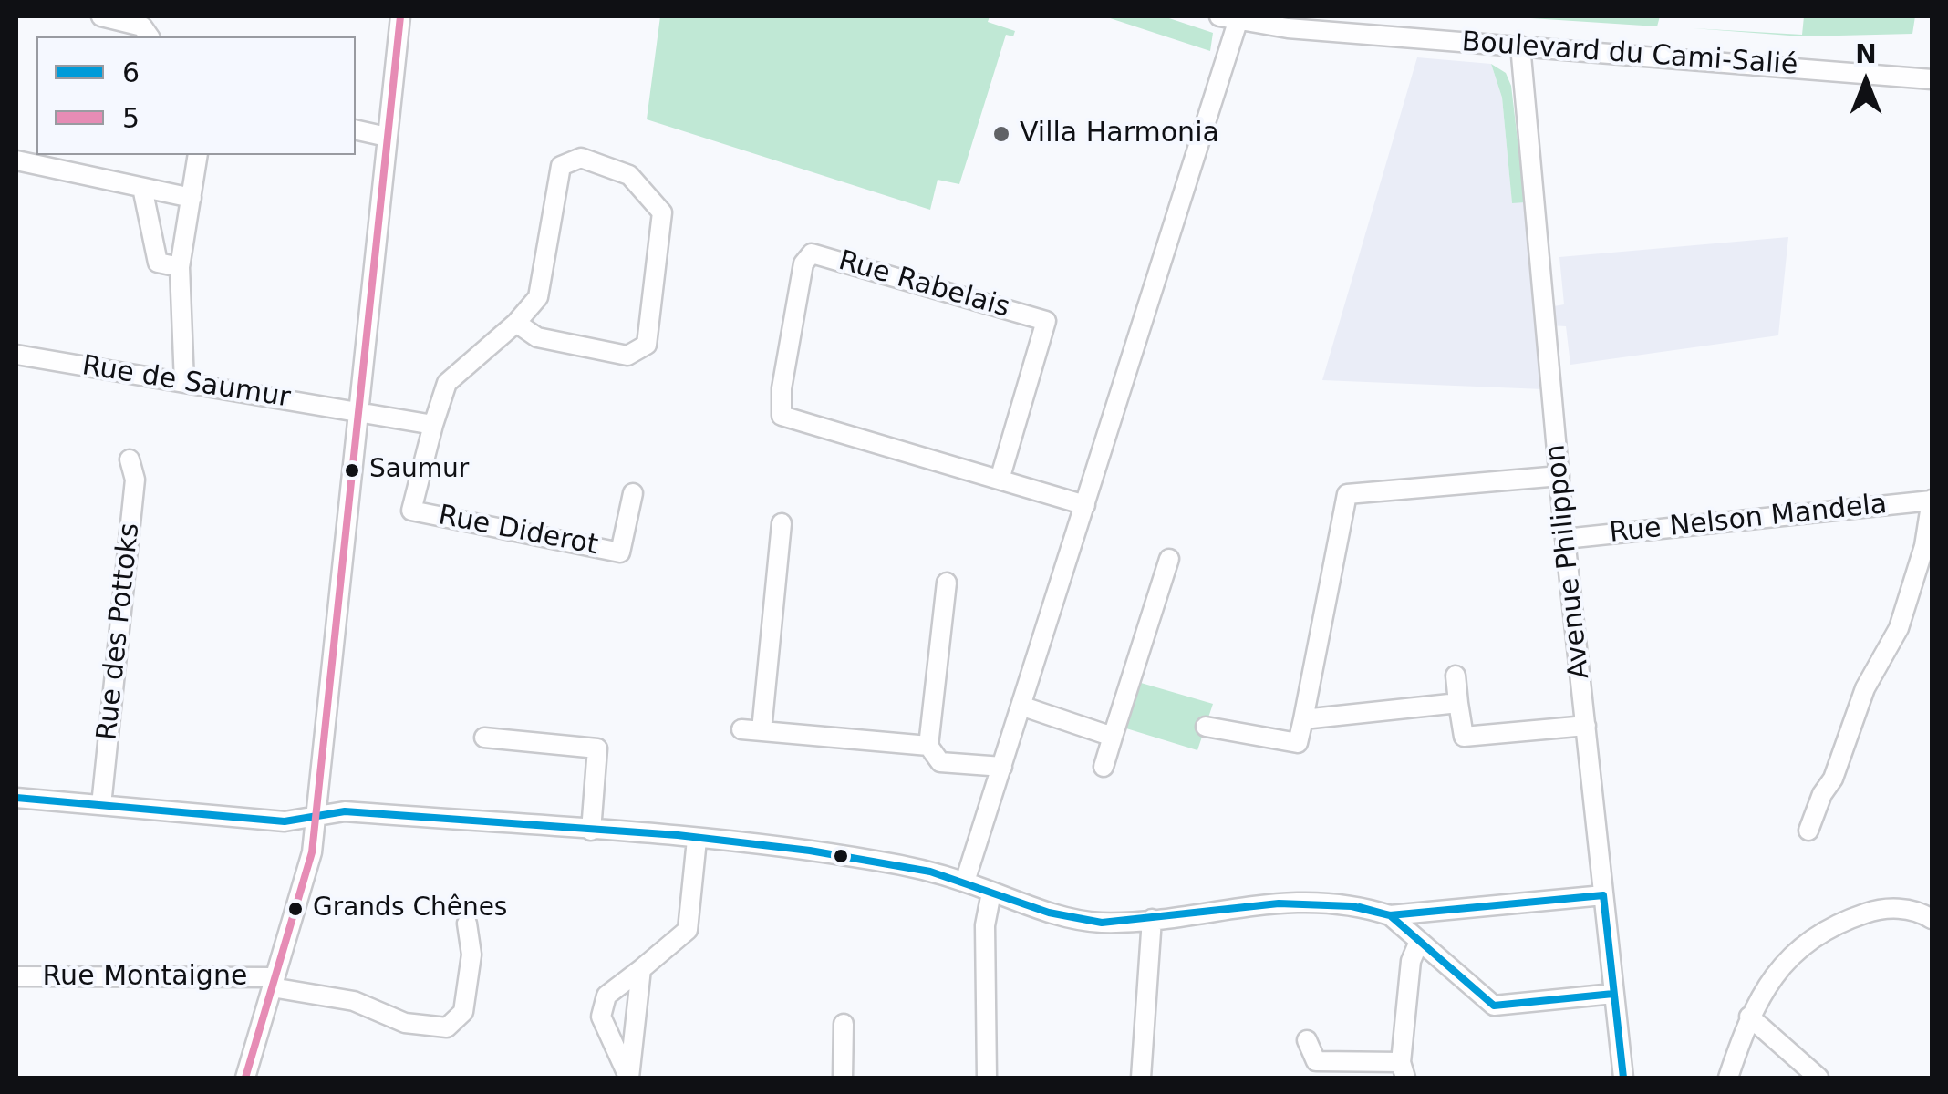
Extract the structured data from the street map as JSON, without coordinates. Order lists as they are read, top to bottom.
{
  "streets": {
    "street": [
      "Boulevard du Cami-Salié",
      "Rue Rabelais",
      "Rue de Saumur",
      "Rue Nelson Mandela",
      "Rue Diderot",
      "Avenue Philippon",
      "Rue des Pottoks",
      "Rue Montaigne"
    ]
  },
  "crossings": [
    ["Boulevard du Cami-Salié", "Avenue Philippon"],
    ["Rue Nelson Mandela", "Avenue Philippon"]
  ],
  "places": ["Villa Harmonia", "Saumur", "Grands Chênes"],
  "lines": ["transit line 5", "transit line 6"],
  "legend": ["6", "5"],
  "north": "top"
}
